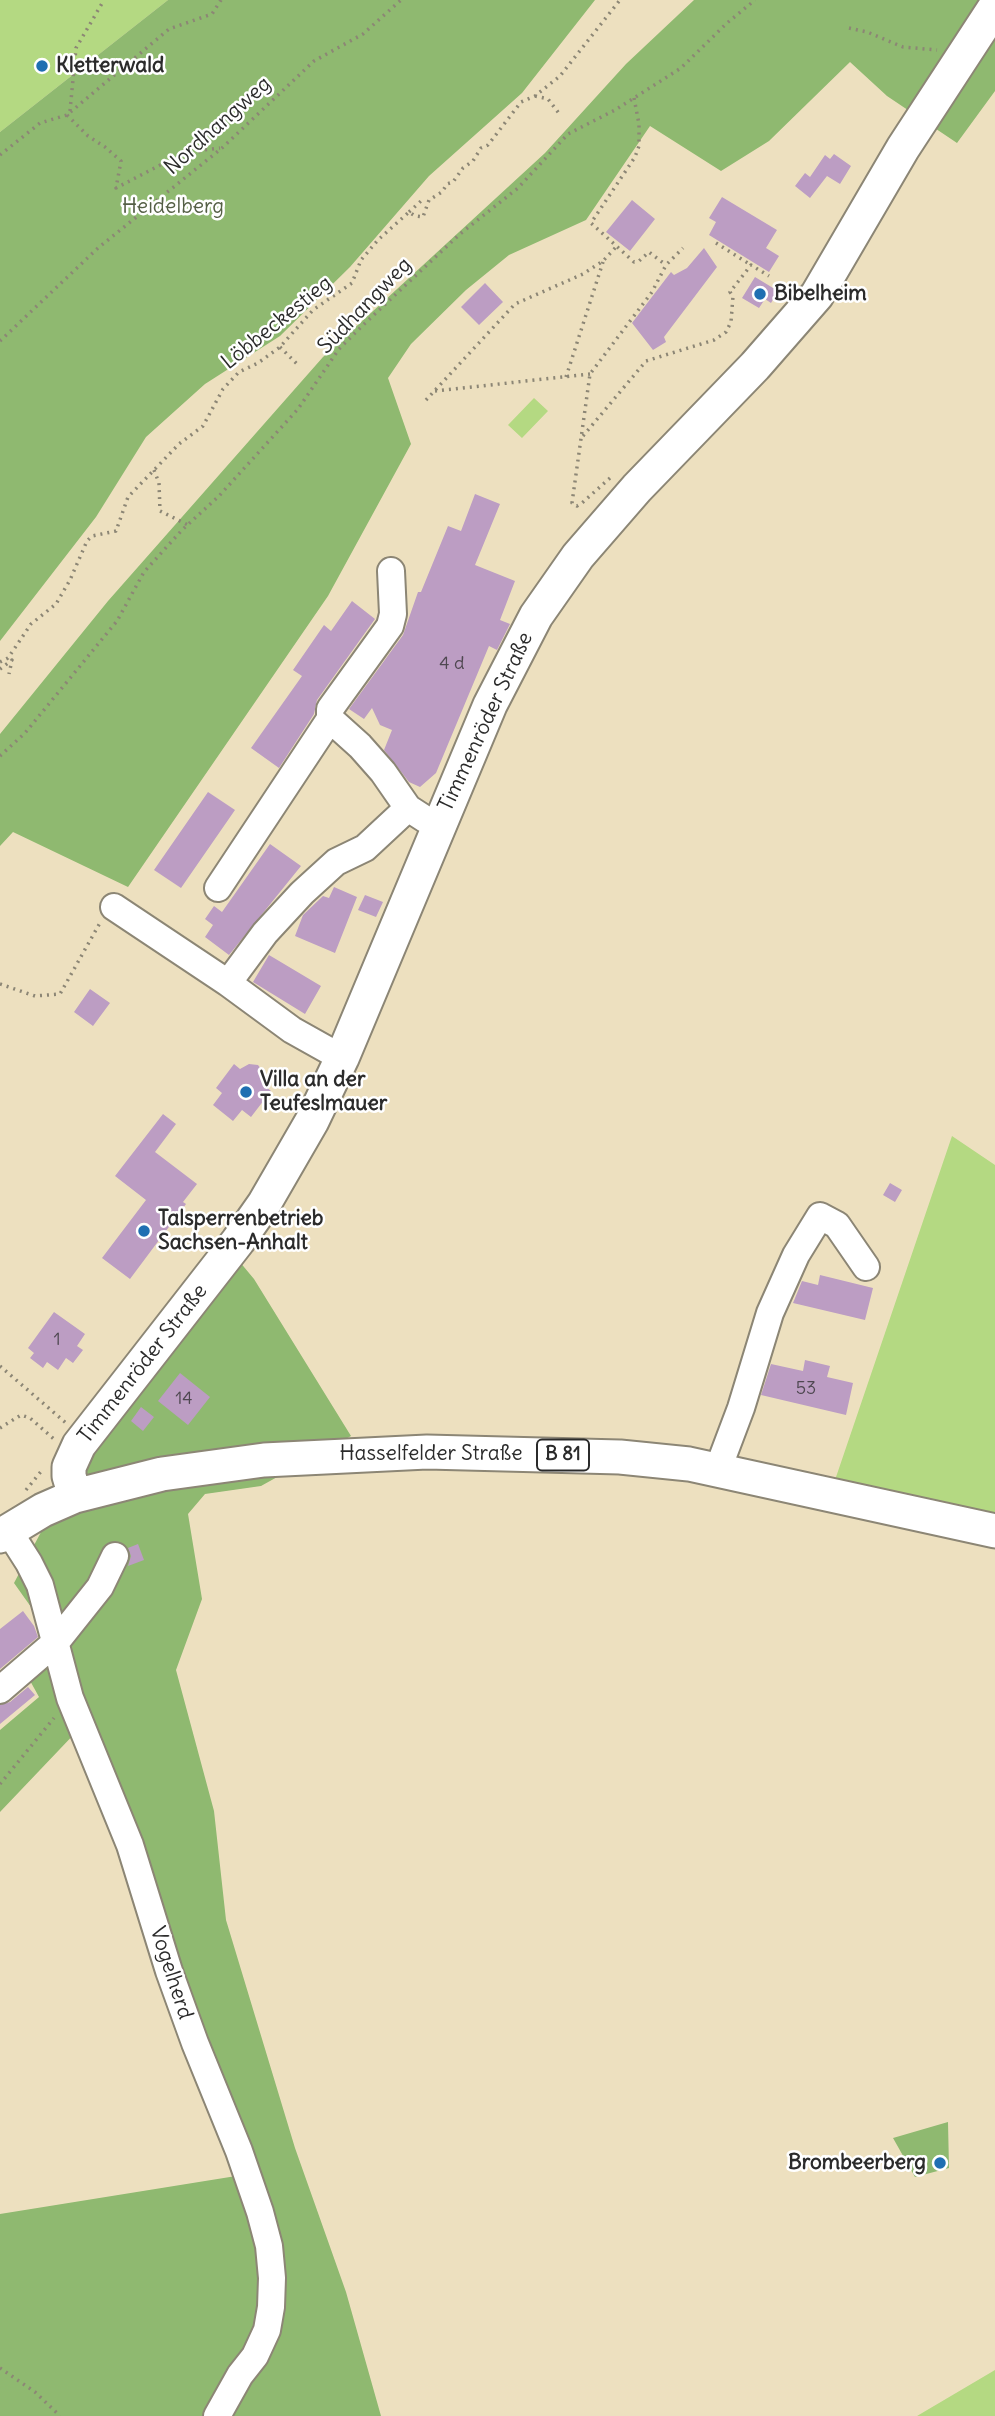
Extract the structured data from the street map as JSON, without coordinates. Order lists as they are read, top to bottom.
{
  "streets": {
    "main road": ["Timmenröder Straße", "Hasselfelder Straße", "B 81"],
    "street": ["Vogelherd"],
    "path": ["Nordhangweg", "Südhangweg", "Löbbeckestieg"]
  },
  "crossings": [
    ["Timmenröder Straße", "Hasselfelder Straße"],
    ["Hasselfelder Straße", "Vogelherd"]
  ],
  "parks": ["Heidelberg"],
  "places": [
    "Kletterwald",
    "Bibelheim",
    "Villa an der Teufeslmauer",
    "Talsperrenbetrieb Sachsen-Anhalt",
    "Brombeerberg"
  ],
  "house_numbers": [
    "4 d",
    "1",
    "53",
    "14"
  ]
}
